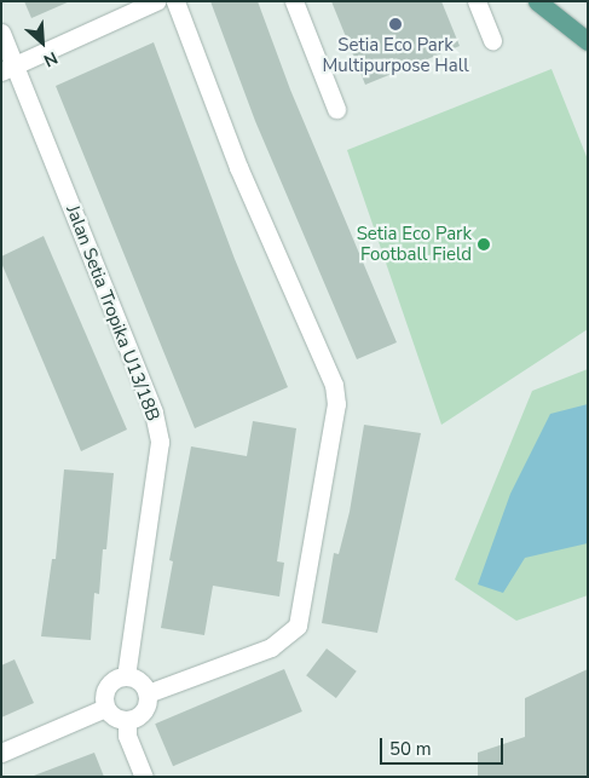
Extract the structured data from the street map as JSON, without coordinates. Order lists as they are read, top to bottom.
{
  "streets": {
    "street": ["Jalan Setia Tropika U13/18B"]
  },
  "places": ["Setia Eco Park Multipurpose Hall", "Setia Eco Park Football Field"],
  "scale_bar": "50 m",
  "north": "bottom right"
}
